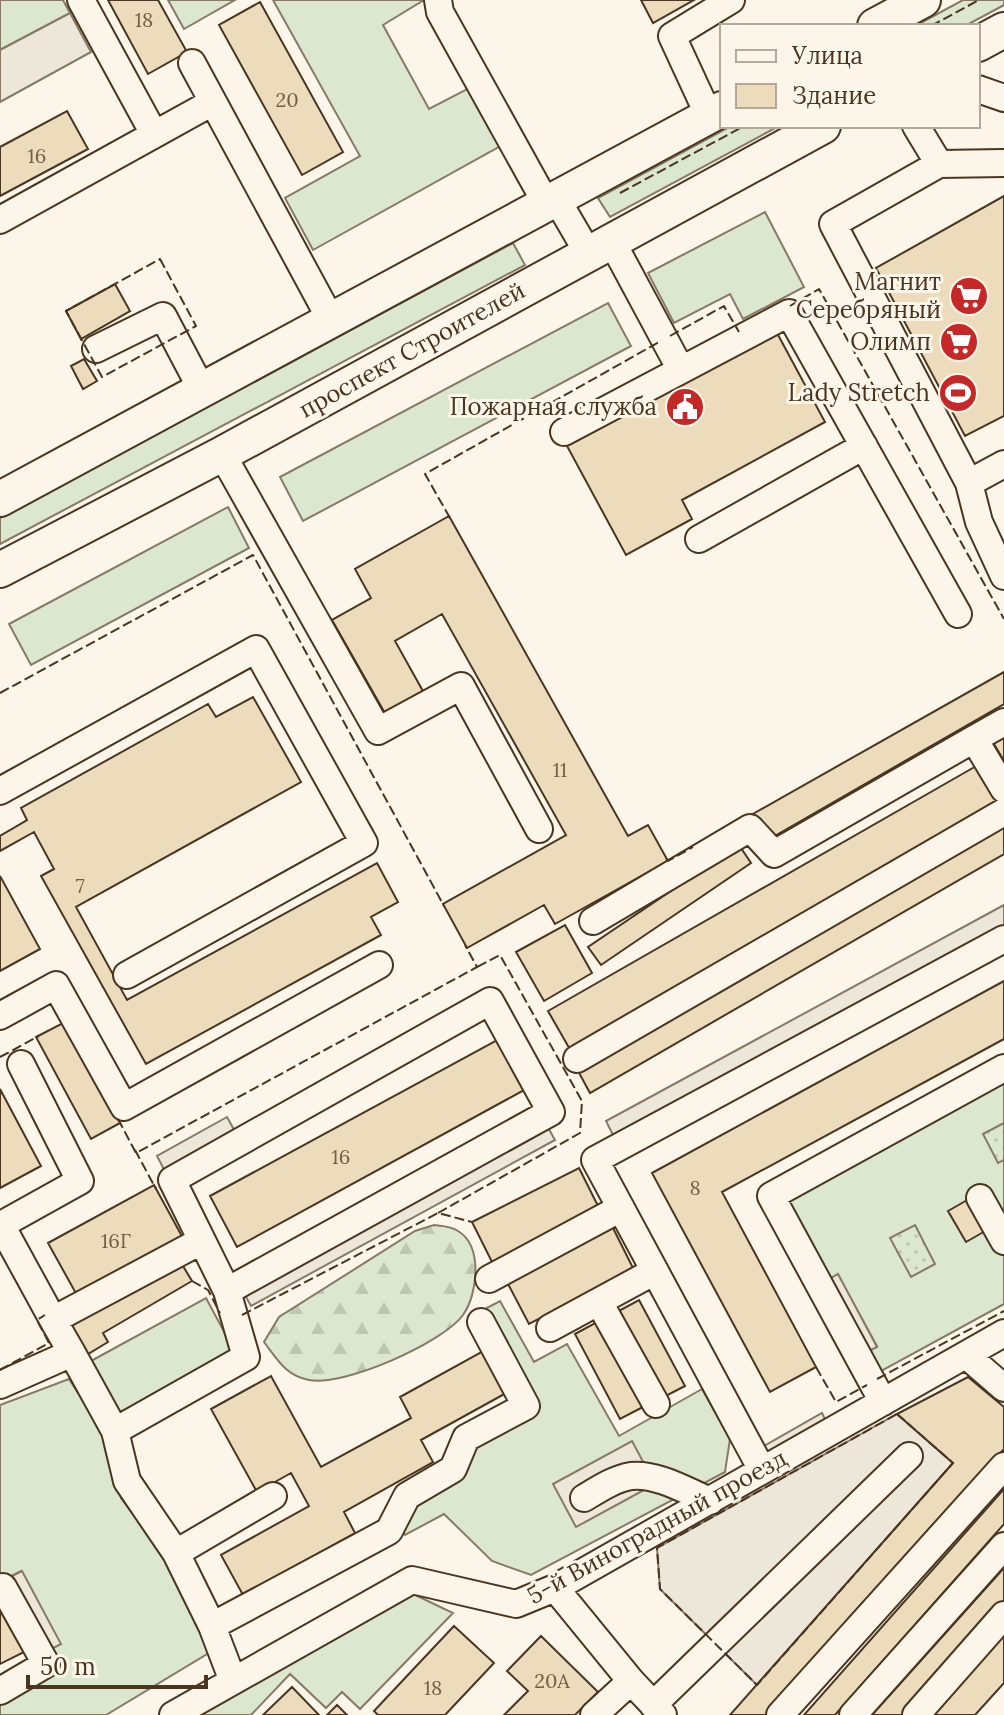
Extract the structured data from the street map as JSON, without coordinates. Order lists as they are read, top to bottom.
{
  "streets": {
    "main road": ["проспект Строителей"],
    "street": ["5-й Виноградный проезд"]
  },
  "places": {
    "supermarket": ["Магнит Серебряный", "Олимп"],
    "sports": ["Lady Stretch"],
    "public building": ["Пожарная служба"]
  },
  "house_numbers": [
    "18",
    "20",
    "16",
    "11",
    "7",
    "16",
    "8",
    "16Г",
    "20А",
    "18"
  ],
  "legend": ["Улица", "Здание"],
  "scale_bar": "50 m"
}
